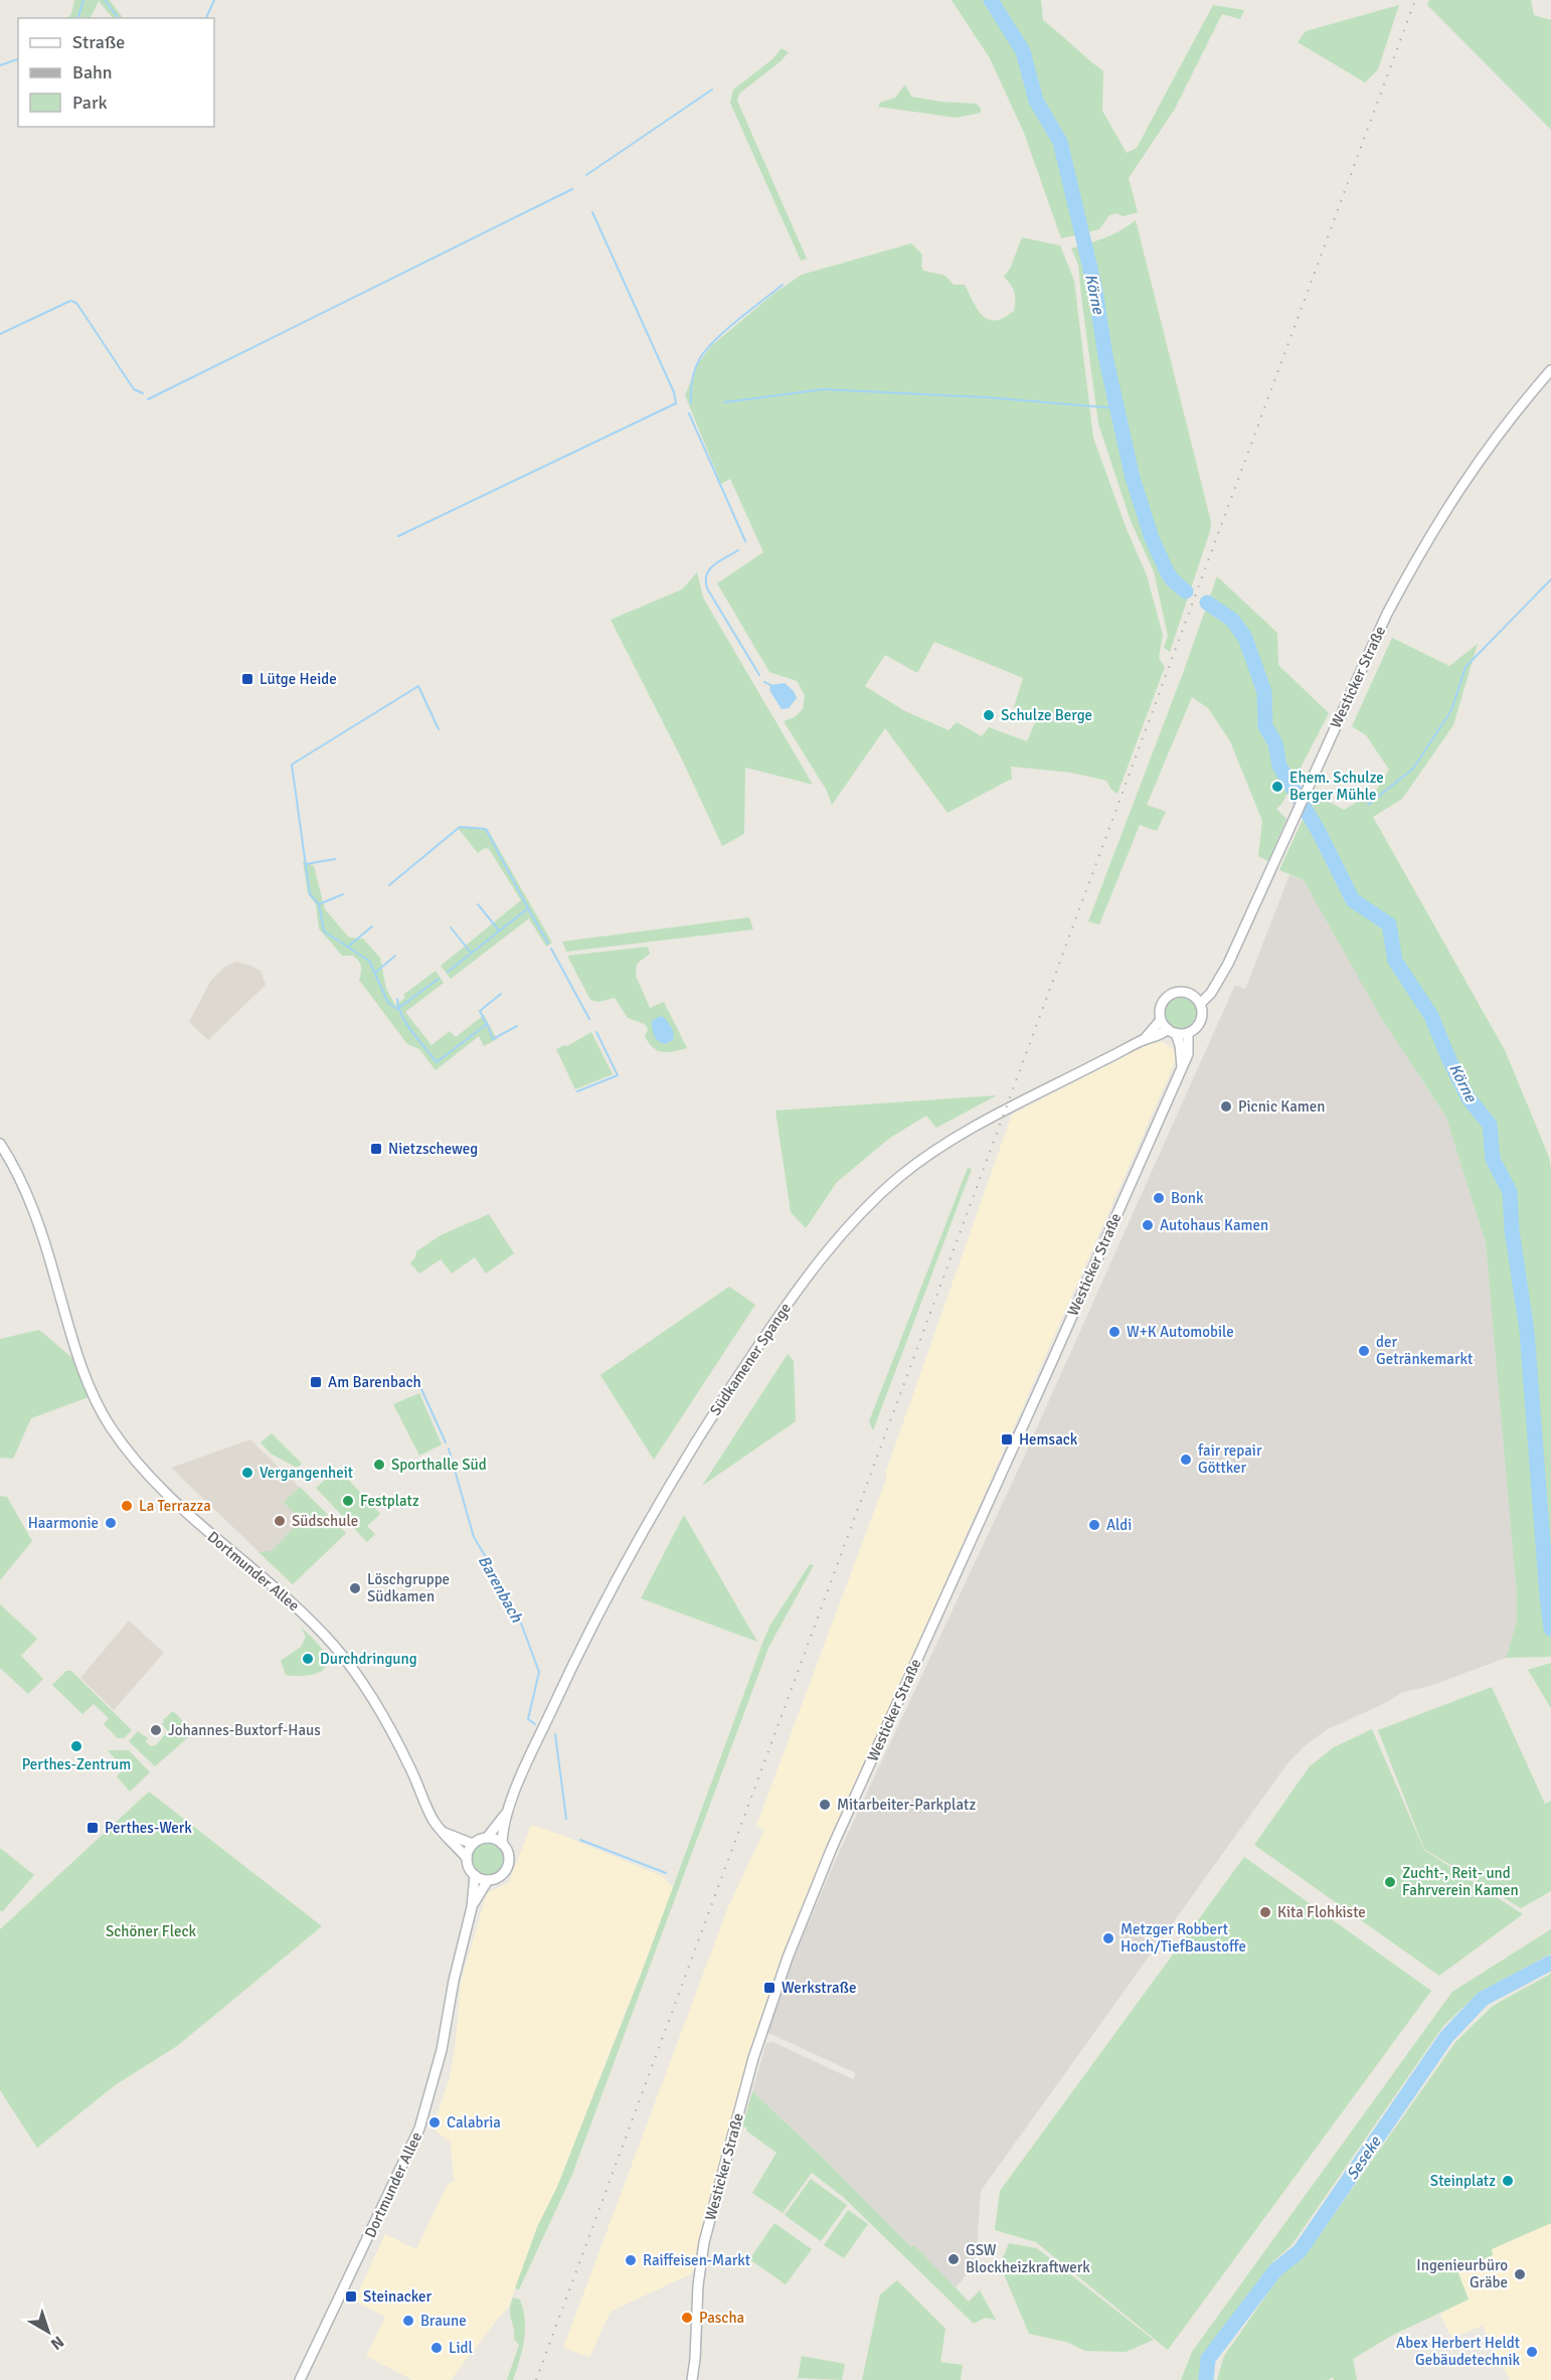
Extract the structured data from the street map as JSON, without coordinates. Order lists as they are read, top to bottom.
{
  "streets": {
    "street": ["Westicker Straße", "Südkamener Spange", "Dortmunder Allee"]
  },
  "crossings": [
    ["Westicker Straße", "Südkamener Spange"]
  ],
  "water": ["Körne", "Barenbach", "Seseke"],
  "parks": ["Schöner Fleck"],
  "places": {
    "transit": [
      "Lütge Heide",
      "Nietzscheweg",
      "Am Barenbach",
      "Hemsack",
      "Perthes-Werk",
      "Werkstraße",
      "Steinacker"
    ],
    "other": [
      "Schulze Berge",
      "Ehem. Schulze Berger Mühle",
      "Picnic Kamen",
      "Bonk",
      "Autohaus Kamen",
      "W+K Automobile",
      "der Getränkemarkt",
      "fair repair Göttker",
      "Sporthalle Süd",
      "Vergangenheit",
      "Festplatz",
      "La Terrazza",
      "Südschule",
      "Haarmonie",
      "Aldi",
      "Löschgruppe Südkamen",
      "Durchdringung",
      "Johannes-Buxtorf-Haus",
      "Perthes-Zentrum",
      "Mitarbeiter-Parkplatz",
      "Zucht-, Reit- und Fahrverein Kamen",
      "Kita Flohkiste",
      "Metzger Robbert Hoch/TiefBaustoffe",
      "Calabria",
      "Steinplatz",
      "GSW Blockheizkraftwerk",
      "Raiffeisen-Markt",
      "Ingenieurbüro Gräbe",
      "Pascha",
      "Braune",
      "Lidl",
      "Abex Herbert Heldt Gebäudetechnik"
    ]
  },
  "legend": ["Straße", "Bahn", "Park"],
  "north": "bottom right"
}
